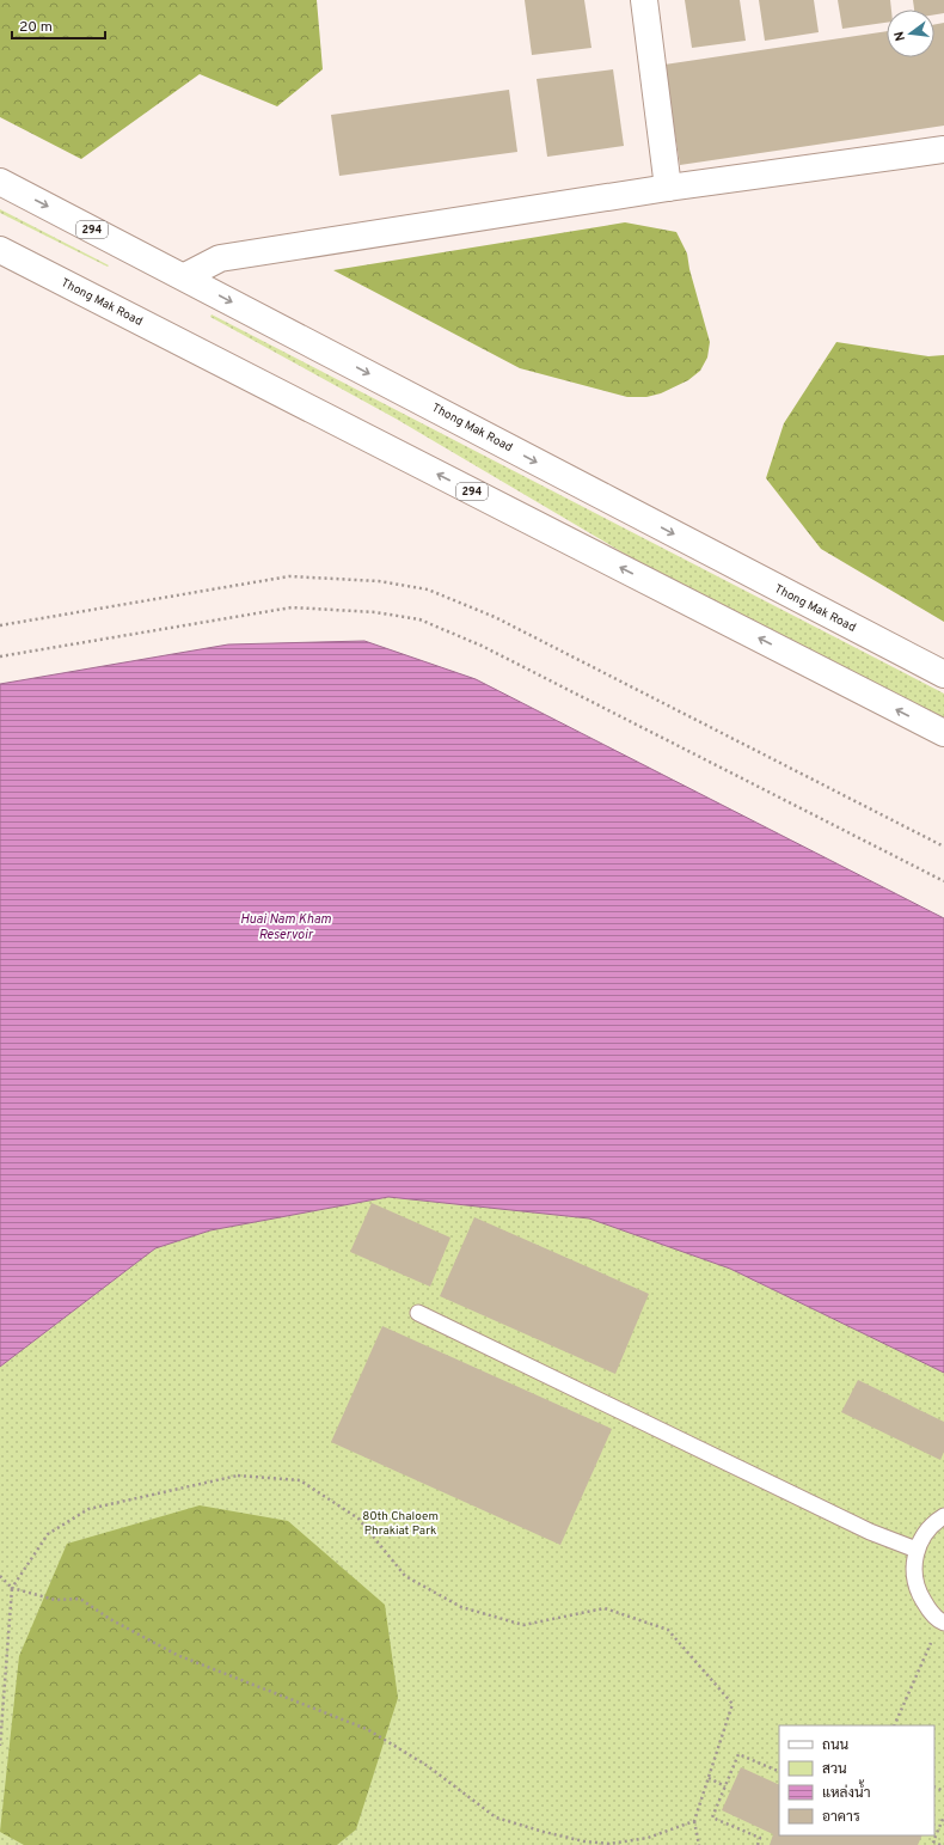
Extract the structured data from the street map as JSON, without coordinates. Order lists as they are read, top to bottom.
{
  "streets": {
    "main road": ["294", "Thong Mak Road"]
  },
  "water": ["Huai Nam Kham Reservoir"],
  "parks": ["80th Chaloem Phrakiat Park"],
  "legend": [
    "ถนน",
    "สวน",
    "แหล่งน้ำ",
    "อาคาร"
  ],
  "scale_bar": "20 m",
  "north": "left"
}
